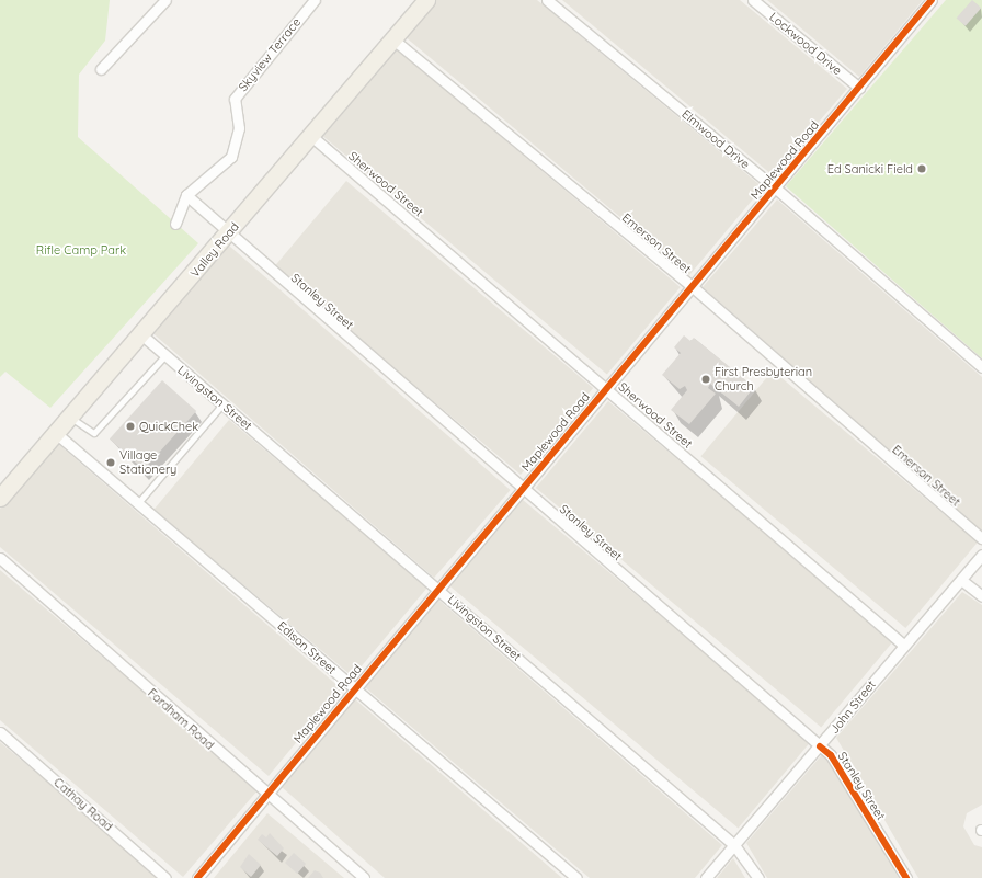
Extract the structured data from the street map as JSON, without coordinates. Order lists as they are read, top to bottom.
{
  "streets": {
    "main road": ["Valley Road"],
    "street": [
      "Lockwood Drive",
      "Skyview Terrace",
      "Elmwood Drive",
      "Maplewood Road",
      "Sherwood Street",
      "Emerson Street",
      "Stanley Street",
      "Livingston Street",
      "Edison Street",
      "John Street",
      "Fordham Road",
      "Cathay Road"
    ]
  },
  "crossings": [
    ["Lockwood Drive", "Maplewood Road"],
    ["Elmwood Drive", "Maplewood Road"],
    ["Maplewood Road", "Sherwood Street"],
    ["Maplewood Road", "Emerson Street"],
    ["Maplewood Road", "Stanley Street"],
    ["Maplewood Road", "Livingston Street"],
    ["Maplewood Road", "Edison Street"],
    ["Maplewood Road", "Fordham Road"],
    ["Sherwood Street", "Valley Road"],
    ["Sherwood Street", "John Street"],
    ["Emerson Street", "Valley Road"],
    ["Valley Road", "Stanley Street"],
    ["Valley Road", "Livingston Street"],
    ["Valley Road", "Edison Street"],
    ["Stanley Street", "John Street"],
    ["Livingston Street", "John Street"]
  ],
  "parks": ["Rifle Camp Park"],
  "places": [
    "Ed Sanicki Field",
    "First Presbyterian Church",
    "QuickChek",
    "Village Stationery"
  ]
}
